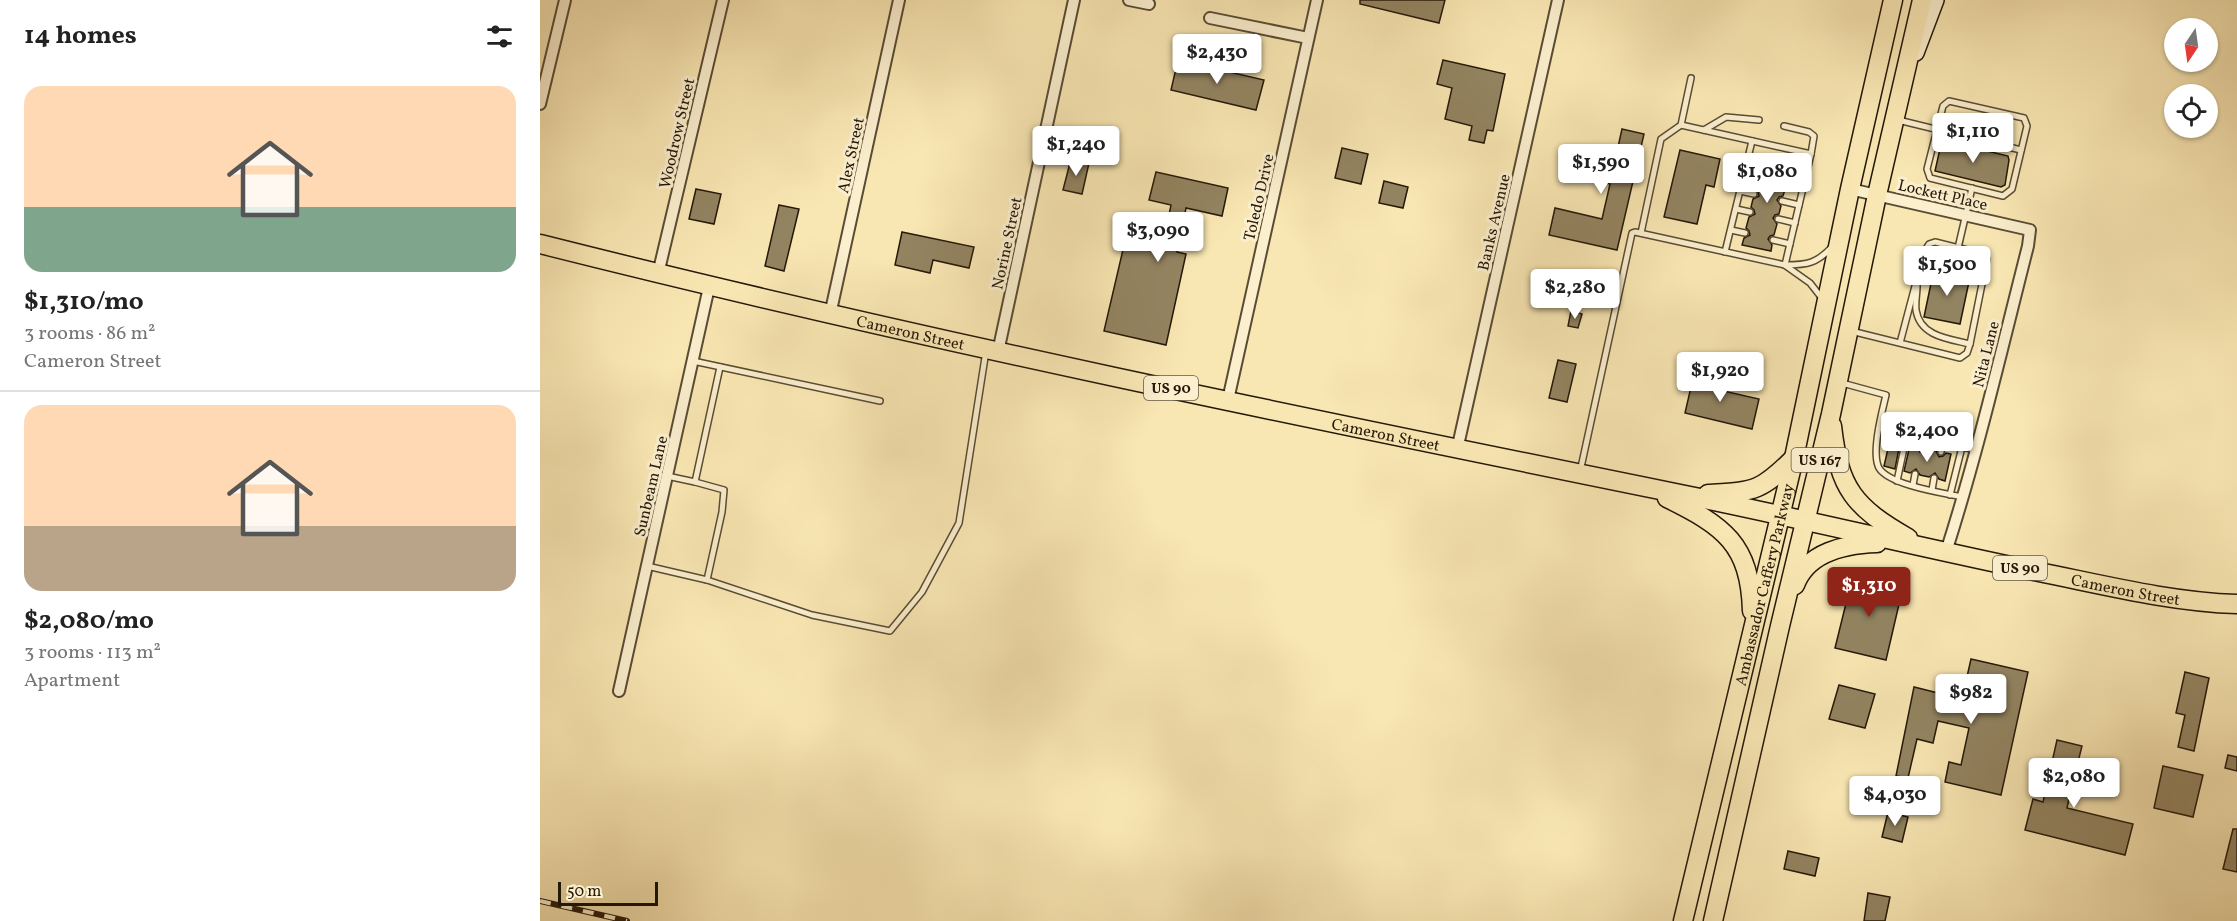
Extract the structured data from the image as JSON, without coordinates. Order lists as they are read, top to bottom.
{
  "streets": {
    "main road": [
      "Cameron Street",
      "US 90",
      "US 167",
      "Ambassador Caffery Parkway"
    ],
    "street": [
      "Woodrow Street",
      "Alex Street",
      "Lockett Place",
      "Toledo Drive",
      "Banks Avenue",
      "Norine Street",
      "Nita Lane",
      "Sunbeam Lane"
    ]
  },
  "crossings": [
    ["Woodrow Street", "Cameron Street"],
    ["Alex Street", "Cameron Street"],
    ["Lockett Place", "Nita Lane"],
    ["Lockett Place", "Ambassador Caffery Parkway"],
    ["Toledo Drive", "Cameron Street"],
    ["Banks Avenue", "Cameron Street"],
    ["Norine Street", "Cameron Street"],
    ["Cameron Street", "Nita Lane"],
    ["Cameron Street", "Sunbeam Lane"],
    ["Cameron Street", "Ambassador Caffery Parkway"],
    ["US 167", "Ambassador Caffery Parkway"]
  ],
  "scale_bar": "50 m",
  "north": "bottom",
  "page": {
    "heading": "14 homes",
    "price": [
      "$2,430",
      "$1,110",
      "$1,240",
      "$1,590",
      "$1,080",
      "$3,090",
      "$1,500",
      "$2,280",
      "$1,920",
      "$2,400",
      "$1,310",
      "$982",
      "$2,080",
      "$4,030"
    ],
    "list": [
      {
        "name": "$1,310/mo",
        "note": "3 rooms · 86 m² · Cameron Street"
      },
      {
        "name": "$2,080/mo",
        "note": "3 rooms · 113 m² · Apartment"
      }
    ],
    "scale": "50 m"
  }
}
